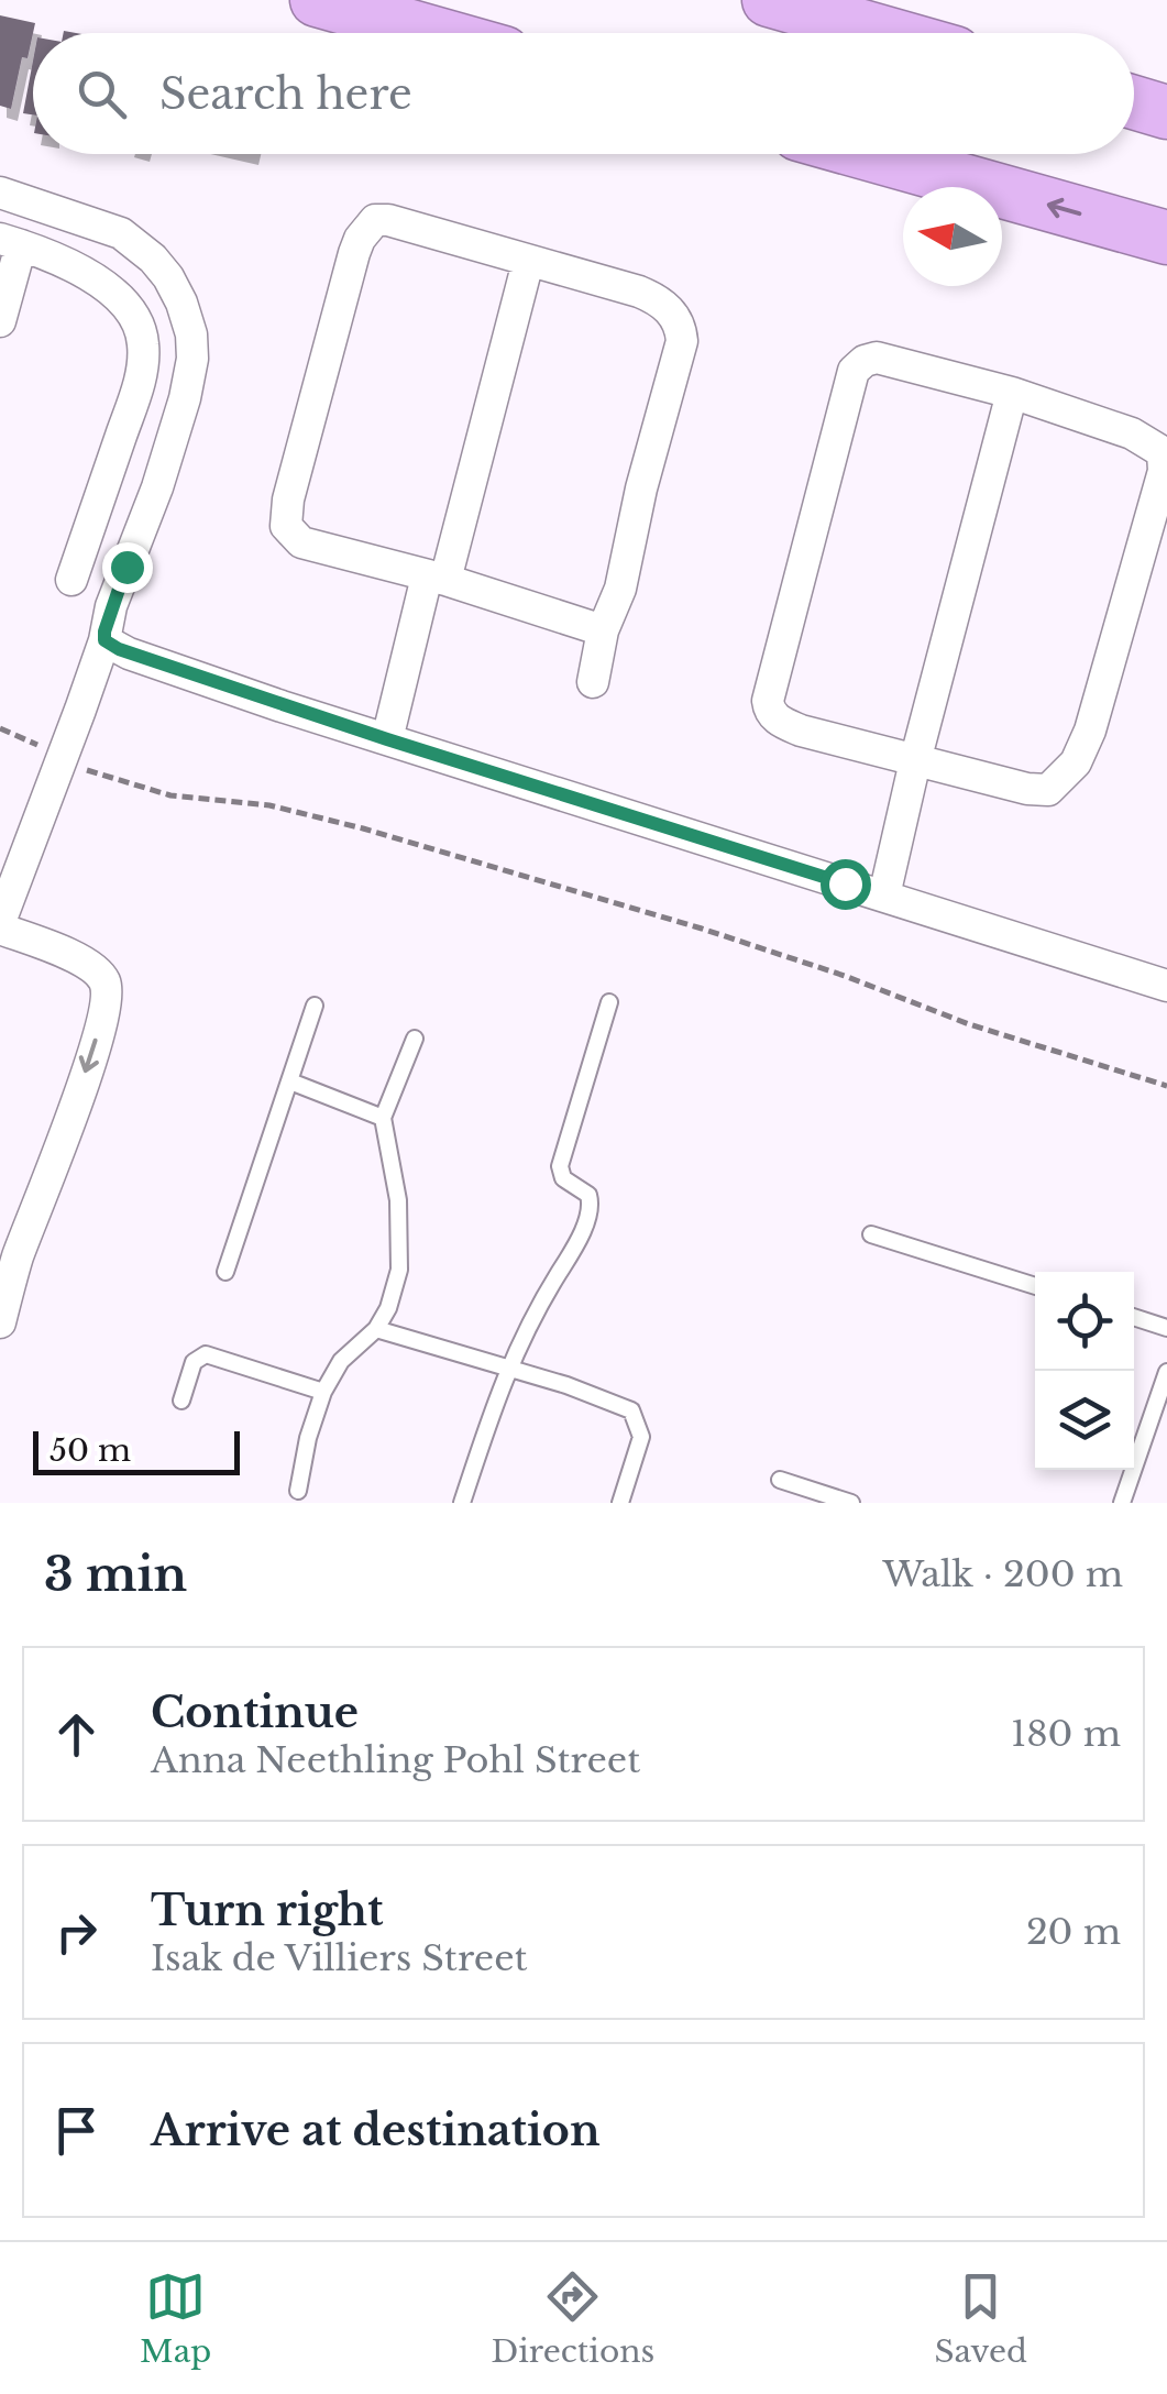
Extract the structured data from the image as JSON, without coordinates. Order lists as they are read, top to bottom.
{
  "scale_bar": "50 m",
  "north": "left",
  "page": {
    "search": "Search here",
    "scale": "50 m",
    "heading": ["3 min", "Walk · 200 m"],
    "list": [
      ["Continue", "Anna Neethling Pohl Street", "180 m"],
      ["Turn right", "Isak de Villiers Street", "20 m"],
      "Arrive at destination"
    ],
    "nav": ["Map", "Directions", "Saved"]
  }
}
